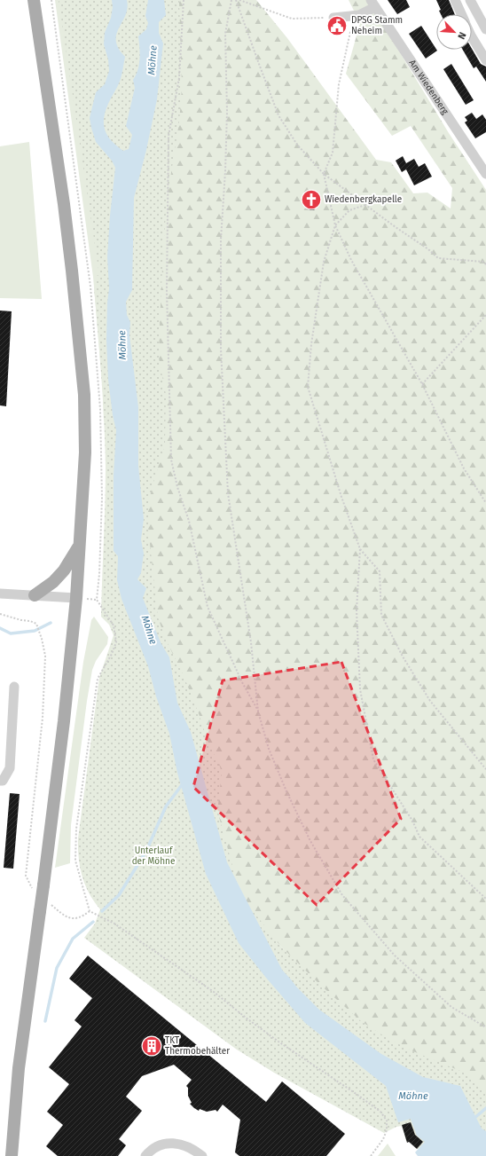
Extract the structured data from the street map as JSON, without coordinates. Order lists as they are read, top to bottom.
{
  "streets": {
    "street": ["Am Wiedenberg"]
  },
  "water": ["Möhne"],
  "parks": ["Unterlauf der Möhne"],
  "places": {
    "public building": ["DPSG Stamm Neheim"],
    "church": ["Wiedenbergkapelle"],
    "building": ["TKT Thermobehälter"]
  },
  "north": "bottom right"
}
